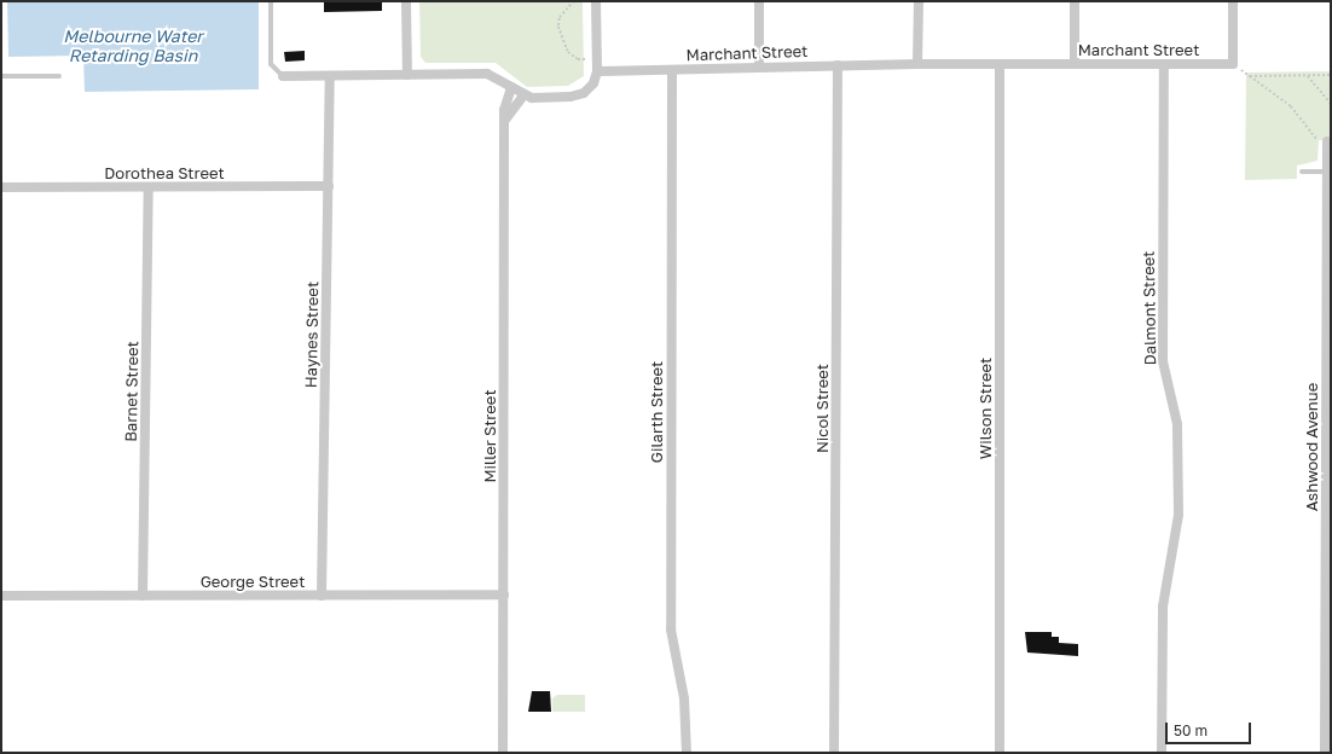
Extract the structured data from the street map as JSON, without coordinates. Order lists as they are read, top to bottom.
{
  "streets": {
    "street": [
      "Marchant Street",
      "Dorothea Street",
      "Dalmont Street",
      "Haynes Street",
      "Barnet Street",
      "Nicol Street",
      "Wilson Street",
      "Gilarth Street",
      "Miller Street",
      "Ashwood Avenue",
      "George Street"
    ]
  },
  "crossings": [
    ["Marchant Street", "Dalmont Street"],
    ["Marchant Street", "Nicol Street"],
    ["Marchant Street", "Wilson Street"],
    ["Marchant Street", "Gilarth Street"],
    ["Dorothea Street", "Haynes Street"],
    ["Dorothea Street", "Barnet Street"],
    ["Haynes Street", "George Street"],
    ["Barnet Street", "George Street"],
    ["Miller Street", "George Street"]
  ],
  "water": ["Melbourne Water Retarding Basin"],
  "scale_bar": "50 m"
}
